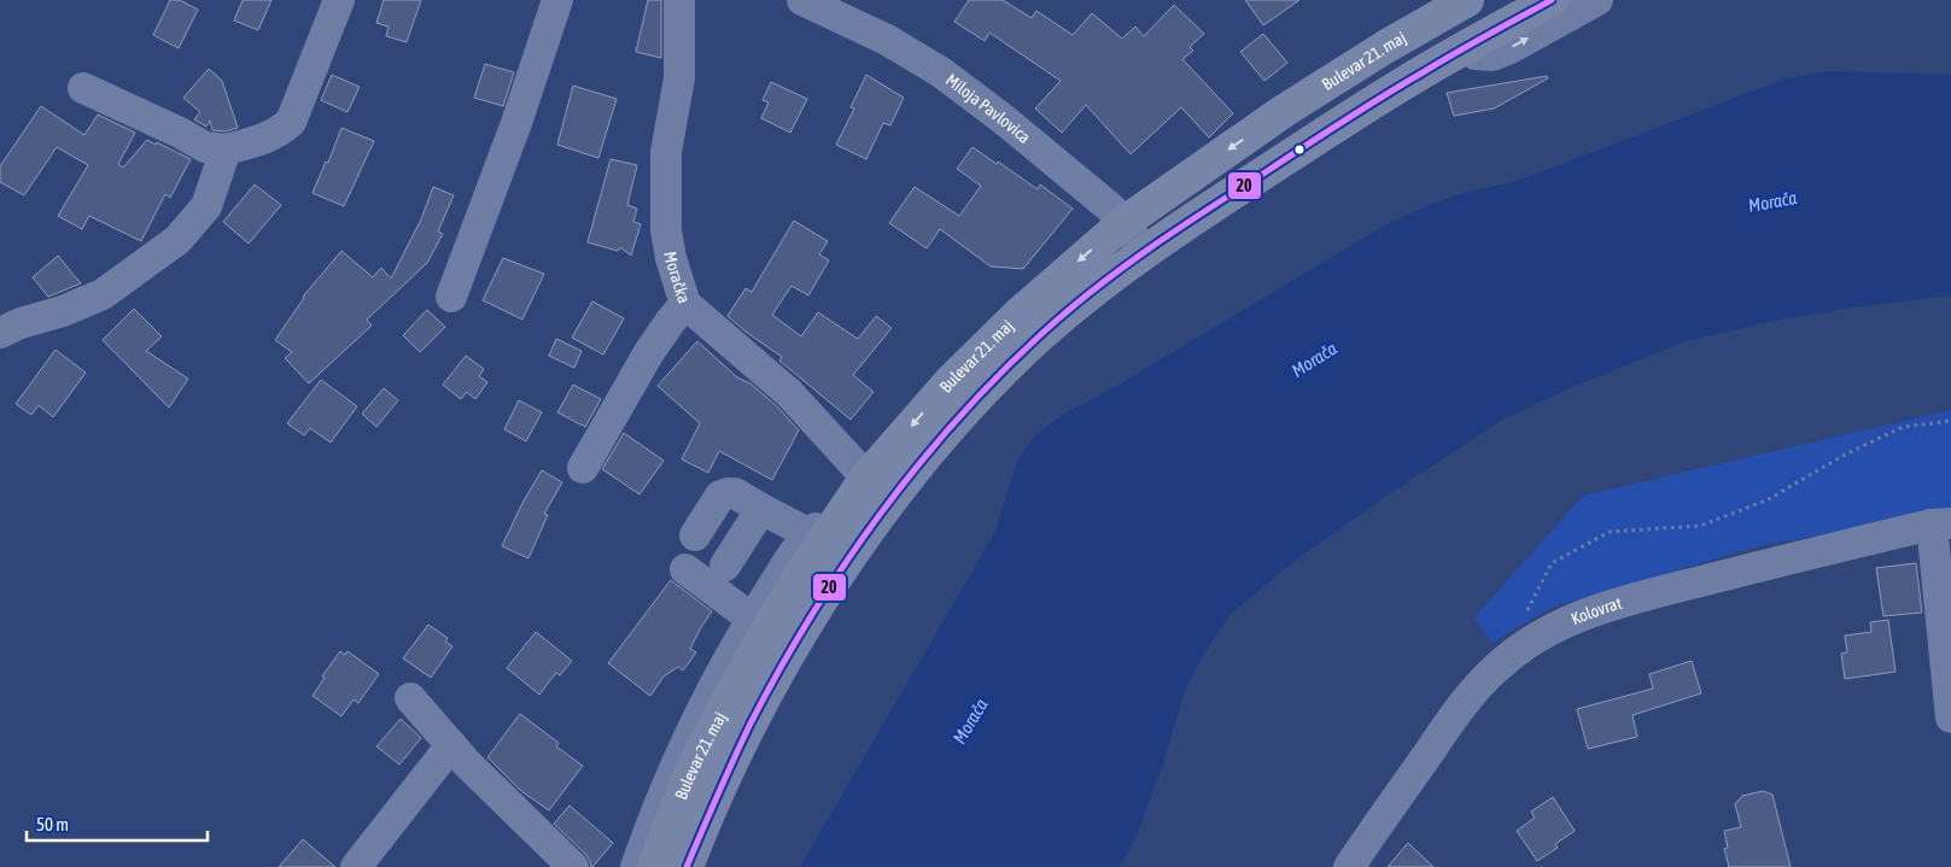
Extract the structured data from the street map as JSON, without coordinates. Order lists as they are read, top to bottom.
{
  "streets": {
    "main road": ["Bulevar 21. maj"],
    "street": ["Miloja Pavlovica", "Moračka", "Kolovrat"]
  },
  "crossings": [
    ["Bulevar 21. maj", "Miloja Pavlovica"],
    ["Bulevar 21. maj", "Moračka"]
  ],
  "water": ["Morača"],
  "lines": ["transit line 20"],
  "scale_bar": "50 m"
}
